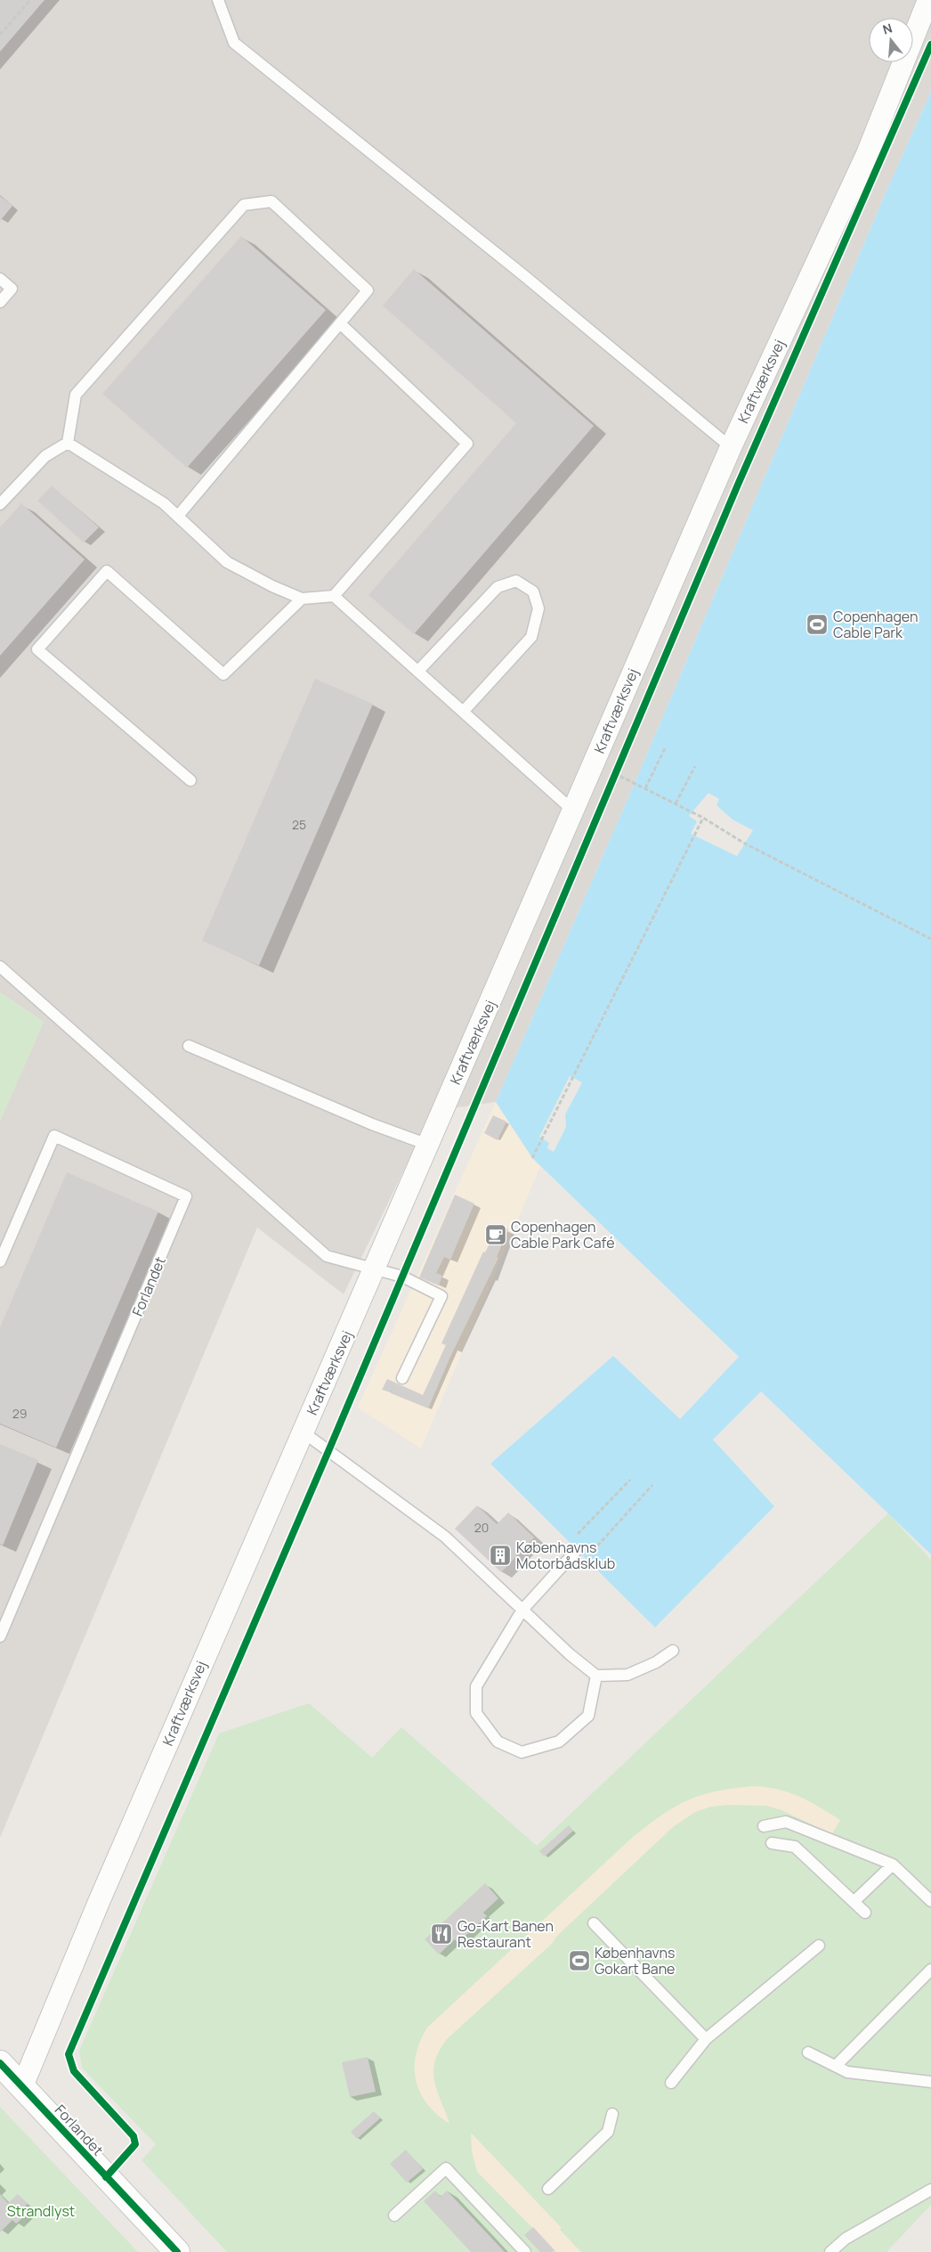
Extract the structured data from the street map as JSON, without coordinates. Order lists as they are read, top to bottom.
{
  "streets": {
    "street": ["Kraftværksvej", "Forlandet"]
  },
  "crossings": [
    ["Kraftværksvej", "Forlandet"]
  ],
  "parks": ["Strandlyst"],
  "places": {
    "sports": ["Copenhagen Cable Park", "Københavns Gokart Bane"],
    "cafe": ["Copenhagen Cable Park Café"],
    "building": ["Københavns Motorbådsklub"],
    "restaurant": ["Go-Kart Banen Restaurant"]
  },
  "house_numbers": ["25", "29", "20"],
  "north": "top"
}
